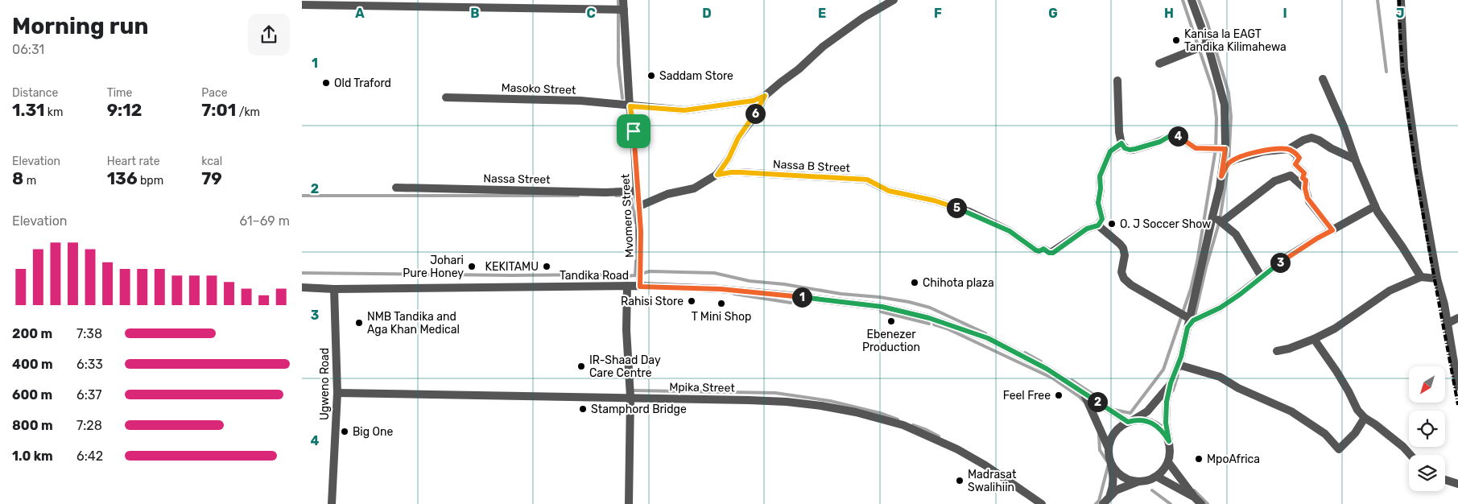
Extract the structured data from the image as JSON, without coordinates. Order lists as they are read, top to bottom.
{
  "streets": {
    "street": [
      "Masoko Street",
      "Nassa B Street",
      "Nassa Street",
      "Mvomero Street",
      "Tandika Road",
      "Ugweno Road",
      "Mpika Street"
    ]
  },
  "crossings": [
    ["Masoko Street", "Mvomero Street"],
    ["Nassa Street", "Mvomero Street"],
    ["Mvomero Street", "Tandika Road"],
    ["Tandika Road", "Ugweno Road"],
    ["Ugweno Road", "Mpika Street"]
  ],
  "places": [
    "Kanisa la EAGT Tandika Kilimahewa",
    "Saddam Store",
    "Old Traford",
    "O. J Soccer Show",
    "Johari Pure Honey",
    "KEKITAMU",
    "Chihota plaza",
    "Rahisi Store",
    "T Mini Shop",
    "Ebenezer Production",
    "NMB Tandika and Aga Khan Medical",
    "IR-Shaad Day Care Centre",
    "Feel Free",
    "Stamphord Bridge",
    "Big One",
    "MpoAfrica",
    "Madrasat Swalihiin"
  ],
  "north": "bottom left",
  "page": {
    "heading": ["Morning run", "06:31"],
    "stats": [
      ["Distance", "1.31 km"],
      ["Time", "9:12"],
      ["Pace", "7:01 /km"],
      ["Elevation", "8 m"],
      ["Heart rate", "136 bpm"],
      ["kcal", "79"]
    ],
    "pins": [
      "6",
      "4",
      "5",
      "3",
      "1",
      "2"
    ],
    "chart": ["Elevation", "61–69 m"],
    "list": [
      {
        "name": "200 m",
        "note": "7:38"
      },
      {
        "name": "400 m",
        "note": "6:33"
      },
      {
        "name": "600 m",
        "note": "6:37"
      },
      {
        "name": "800 m",
        "note": "7:28"
      },
      {
        "name": "1.0 km",
        "note": "6:42"
      }
    ]
  },
  "grid": {
    "columns": [
      "A",
      "B",
      "C",
      "D",
      "E",
      "F",
      "G",
      "H",
      "I",
      "J"
    ],
    "rows": [
      "1",
      "2",
      "3",
      "4"
    ]
  }
}
